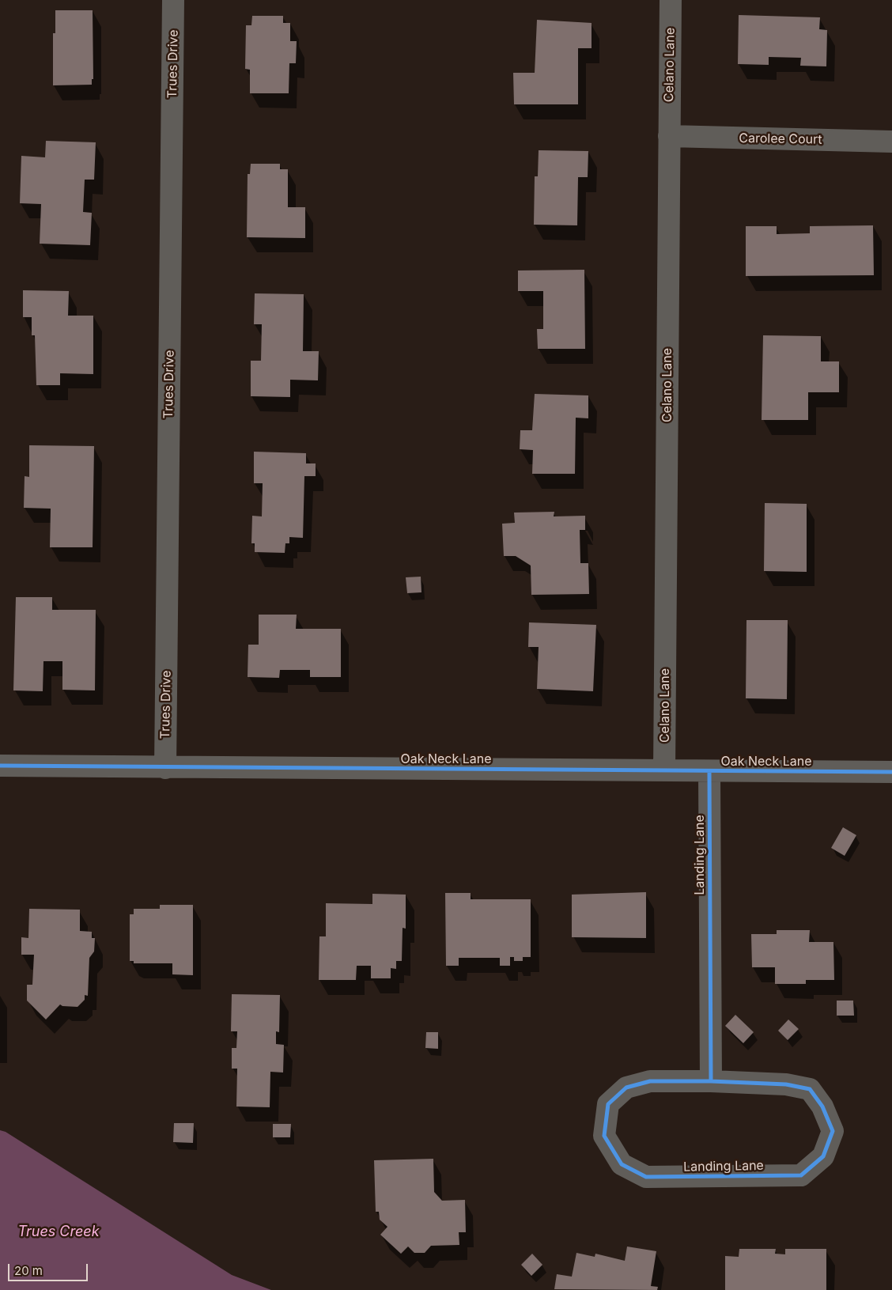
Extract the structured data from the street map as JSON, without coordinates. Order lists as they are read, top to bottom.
{
  "streets": {
    "street": [
      "Trues Drive",
      "Celano Lane",
      "Carolee Court",
      "Oak Neck Lane",
      "Landing Lane"
    ]
  },
  "crossings": [
    ["Trues Drive", "Oak Neck Lane"],
    ["Celano Lane", "Carolee Court"],
    ["Celano Lane", "Oak Neck Lane"],
    ["Oak Neck Lane", "Landing Lane"]
  ],
  "water": ["Trues Creek"],
  "scale_bar": "20 m"
}
